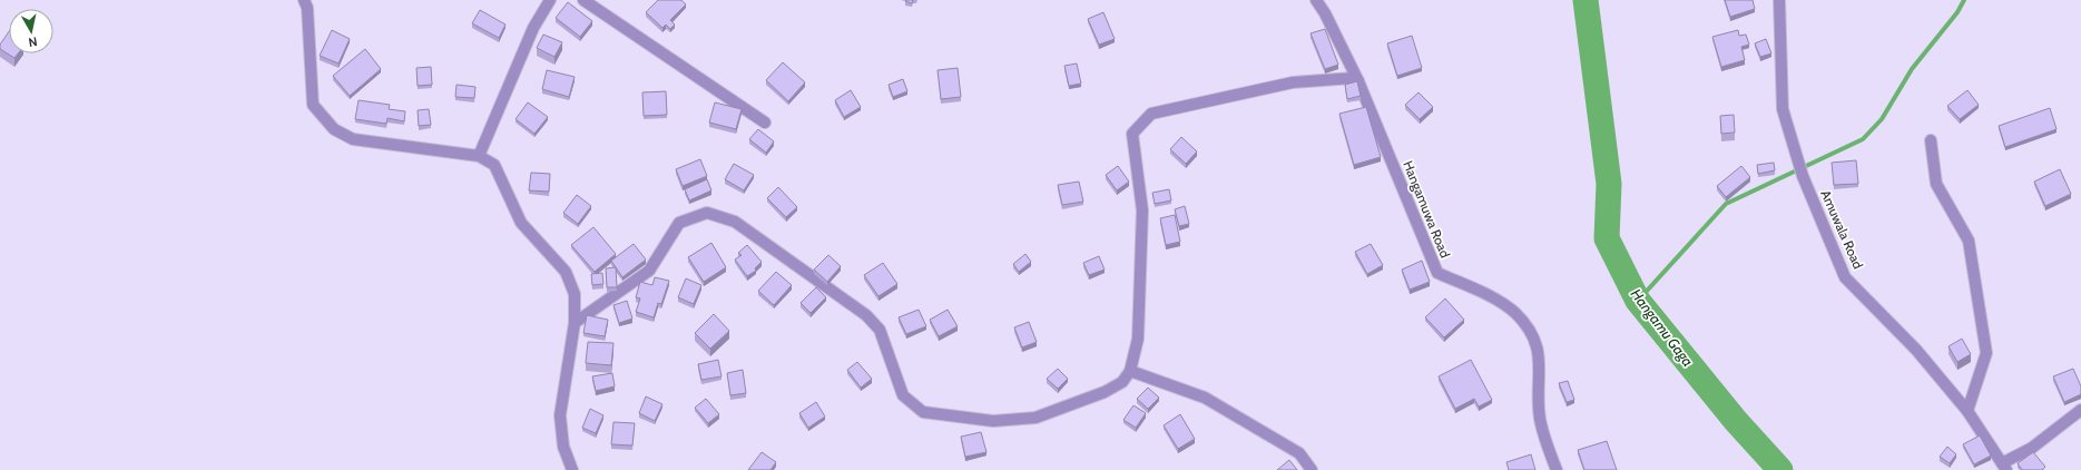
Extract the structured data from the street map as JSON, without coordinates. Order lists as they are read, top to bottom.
{
  "streets": {
    "street": ["Hangamuwa Road", "Amuwala Road"]
  },
  "water": ["Hangamu Gaga"],
  "north": "bottom"
}
